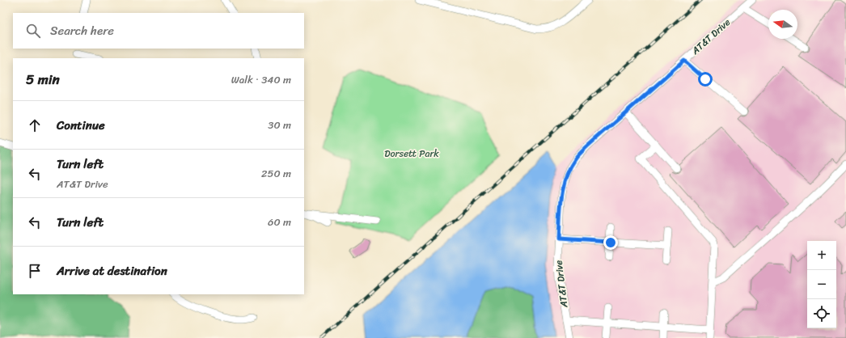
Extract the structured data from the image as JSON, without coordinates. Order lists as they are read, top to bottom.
{
  "streets": {
    "street": ["AT&T Drive"]
  },
  "parks": ["Dorsett Park"],
  "north": "left",
  "page": {
    "search": "Search here",
    "heading": ["5 min", "Walk · 340 m"],
    "list": [
      ["Continue", "30 m"],
      ["Turn left", "AT&T Drive", "250 m"],
      ["Turn left", "60 m"],
      "Arrive at destination"
    ],
    "map_buttons": ["+", "−"]
  }
}
